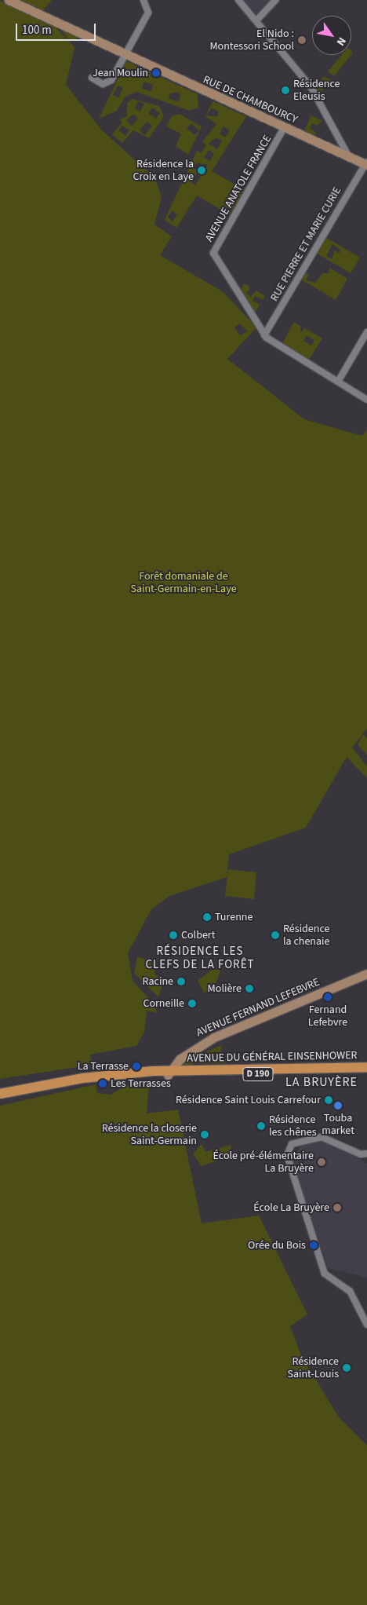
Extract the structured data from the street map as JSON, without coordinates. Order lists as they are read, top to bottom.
{
  "streets": {
    "main road": ["AVENUE DU GÉNÉRAL EINSENHOWER", "D 190"],
    "street": [
      "RUE DE CHAMBOURCY",
      "AVENUE ANATOLE FRANCE",
      "RUE PIERRE ET MARIE CURIE",
      "AVENUE FERNAND LEFEBVRE"
    ]
  },
  "crossings": [
    ["RUE DE CHAMBOURCY", "AVENUE ANATOLE FRANCE"],
    ["RUE DE CHAMBOURCY", "RUE PIERRE ET MARIE CURIE"],
    ["AVENUE ANATOLE FRANCE", "RUE PIERRE ET MARIE CURIE"],
    ["AVENUE FERNAND LEFEBVRE", "AVENUE DU GÉNÉRAL EINSENHOWER"],
    ["AVENUE FERNAND LEFEBVRE", "D 190"],
    ["AVENUE DU GÉNÉRAL EINSENHOWER", "D 190"]
  ],
  "districts": ["RÉSIDENCE LES CLEFS DE LA FORÊT", "LA BRUYÈRE"],
  "parks": ["Forêt domaniale de Saint-Germain-en-Laye"],
  "places": [
    "El Nido : Montessori School",
    "Jean Moulin",
    "Résidence Eleusis",
    "Résidence la Croix en Laye",
    "Turenne",
    "Colbert",
    "Résidence la chenaie",
    "Racine",
    "Molière",
    "Fernand Lefebvre",
    "Corneille",
    "La Terrasse",
    "Les Terrasses",
    "Résidence Saint Louis Carrefour",
    "Touba market",
    "Résidence les chênes",
    "Résidence la closerie Saint-Germain",
    "École pré-élémentaire La Bruyère",
    "École La Bruyère",
    "Orée du Bois",
    "Résidence Saint-Louis"
  ],
  "scale_bar": "100 m",
  "north": "bottom right"
}
